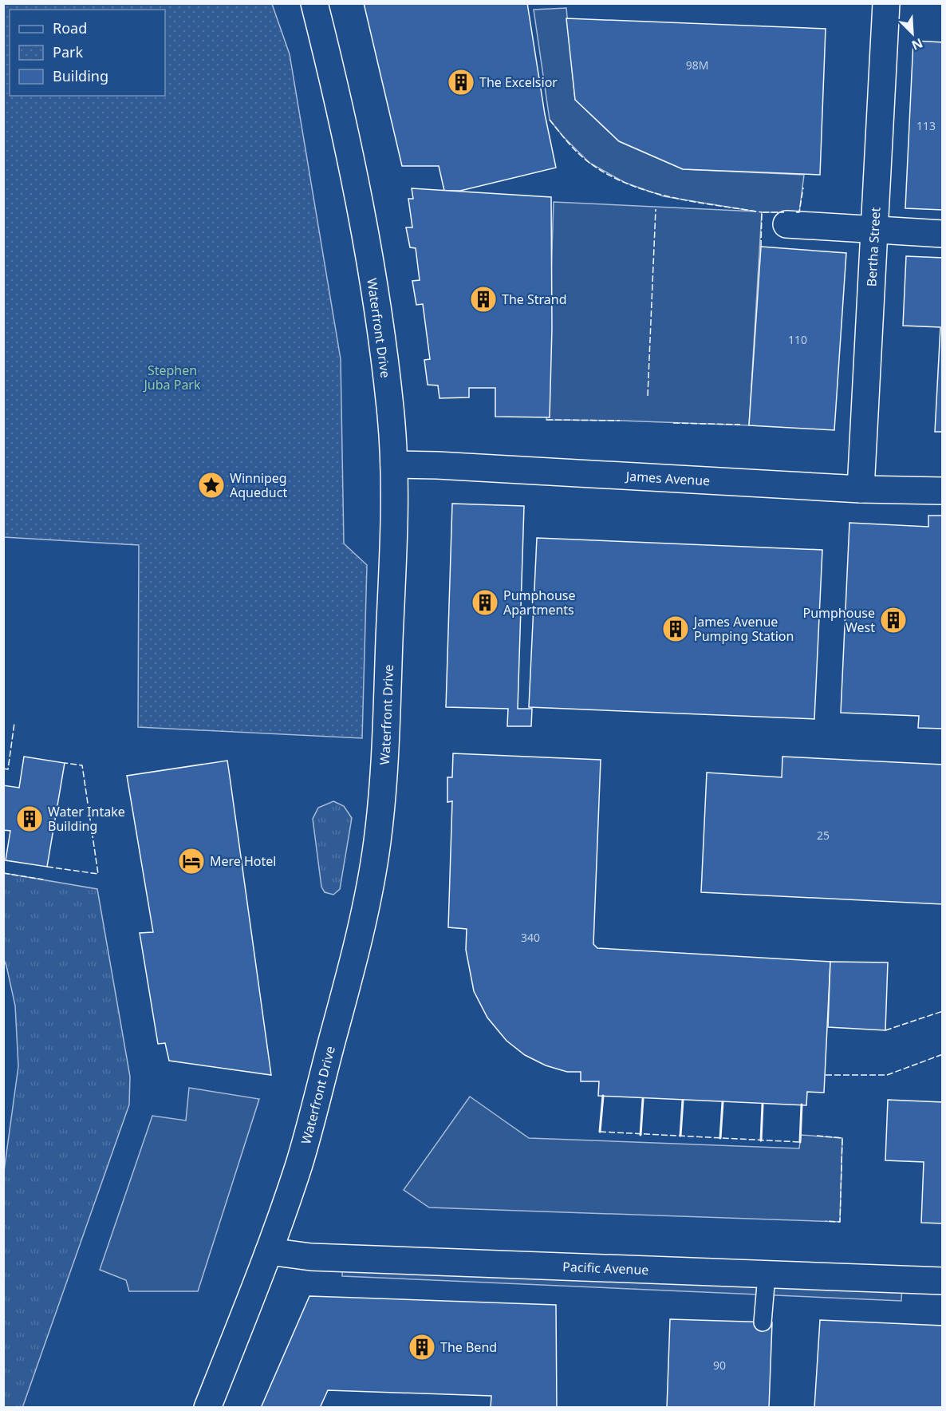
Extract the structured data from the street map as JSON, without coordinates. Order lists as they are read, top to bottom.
{
  "streets": {
    "street": [
      "Bertha Street",
      "Waterfront Drive",
      "James Avenue",
      "Pacific Avenue"
    ]
  },
  "crossings": [
    ["Bertha Street", "James Avenue"],
    ["Waterfront Drive", "James Avenue"],
    ["Waterfront Drive", "Pacific Avenue"]
  ],
  "parks": ["Stephen Juba Park"],
  "places": {
    "building": [
      "The Excelsior",
      "The Strand",
      "Pumphouse Apartments",
      "Pumphouse West",
      "James Avenue Pumping Station",
      "Water Intake Building",
      "The Bend"
    ],
    "place": ["Winnipeg Aqueduct"],
    "hotel": ["Mere Hotel"]
  },
  "house_numbers": [
    "98M",
    "113",
    "110",
    "25",
    "340",
    "90"
  ],
  "legend": ["Road", "Park", "Building"],
  "north": "bottom right"
}
